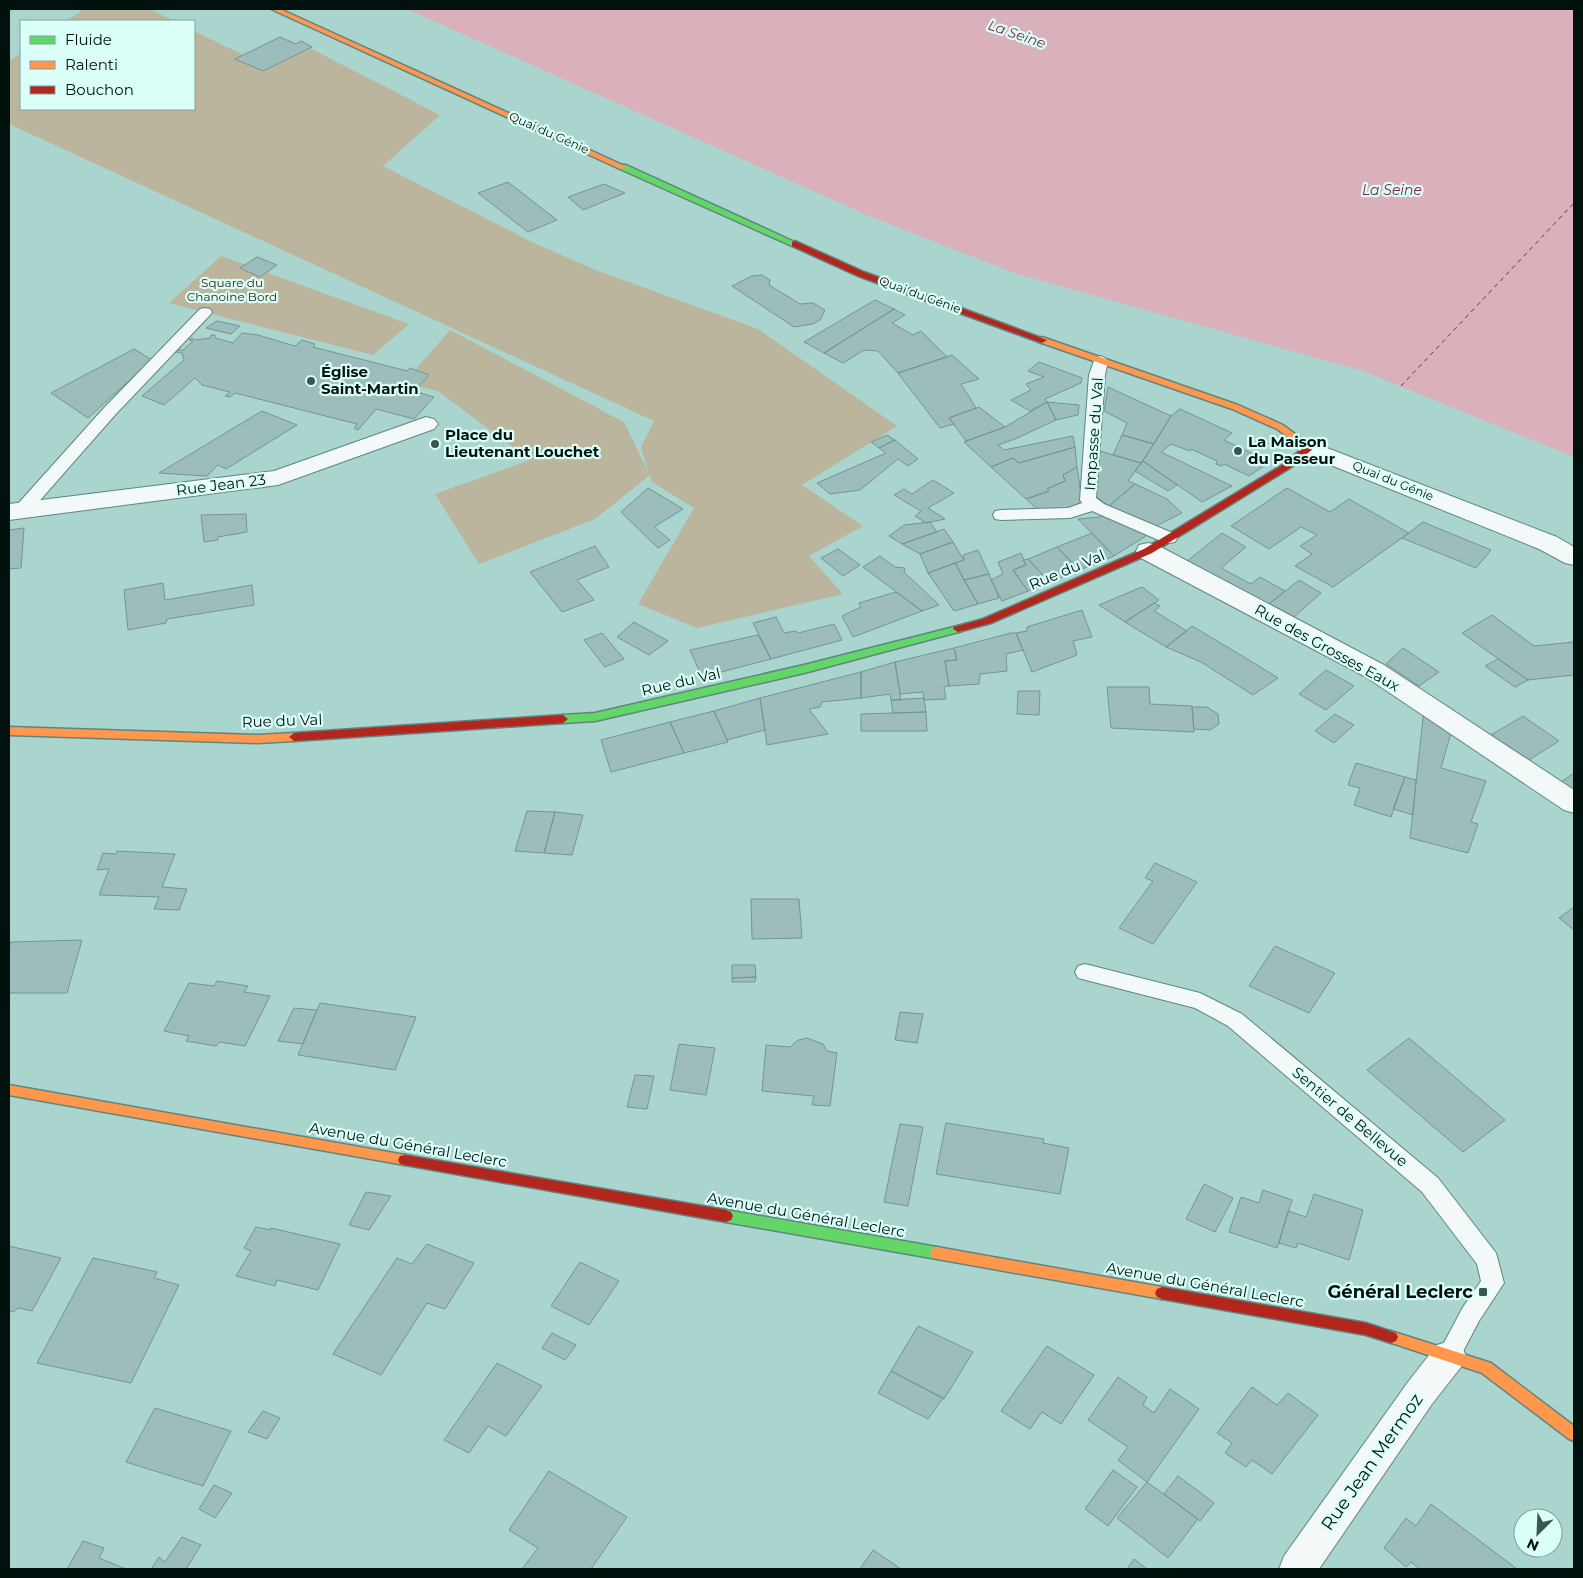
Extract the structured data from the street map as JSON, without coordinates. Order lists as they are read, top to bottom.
{
  "streets": {
    "street": [
      "Quai du Génie",
      "Rue Jean 23",
      "Rue du Val",
      "Rue des Grosses Eaux",
      "Avenue du Général Leclerc",
      "Rue Jean Mermoz"
    ],
    "lane": ["Impasse du Val", "Sentier de Bellevue"]
  },
  "crossings": [
    ["Quai du Génie", "Impasse du Val"],
    ["Quai du Génie", "Rue du Val"],
    ["Impasse du Val", "Rue du Val"],
    ["Impasse du Val", "Rue des Grosses Eaux"],
    ["Rue du Val", "Rue des Grosses Eaux"],
    ["Sentier de Bellevue", "Avenue du Général Leclerc"],
    ["Sentier de Bellevue", "Rue Jean Mermoz"],
    ["Avenue du Général Leclerc", "Rue Jean Mermoz"]
  ],
  "water": ["La Seine"],
  "parks": ["Square du Chanoine Bord"],
  "places": {
    "other": ["Église Saint-Martin", "Place du Lieutenant Louchet", "La Maison du Passeur"],
    "transit": ["Général Leclerc"]
  },
  "legend": ["Fluide", "Ralenti", "Bouchon"],
  "north": "bottom left"
}
